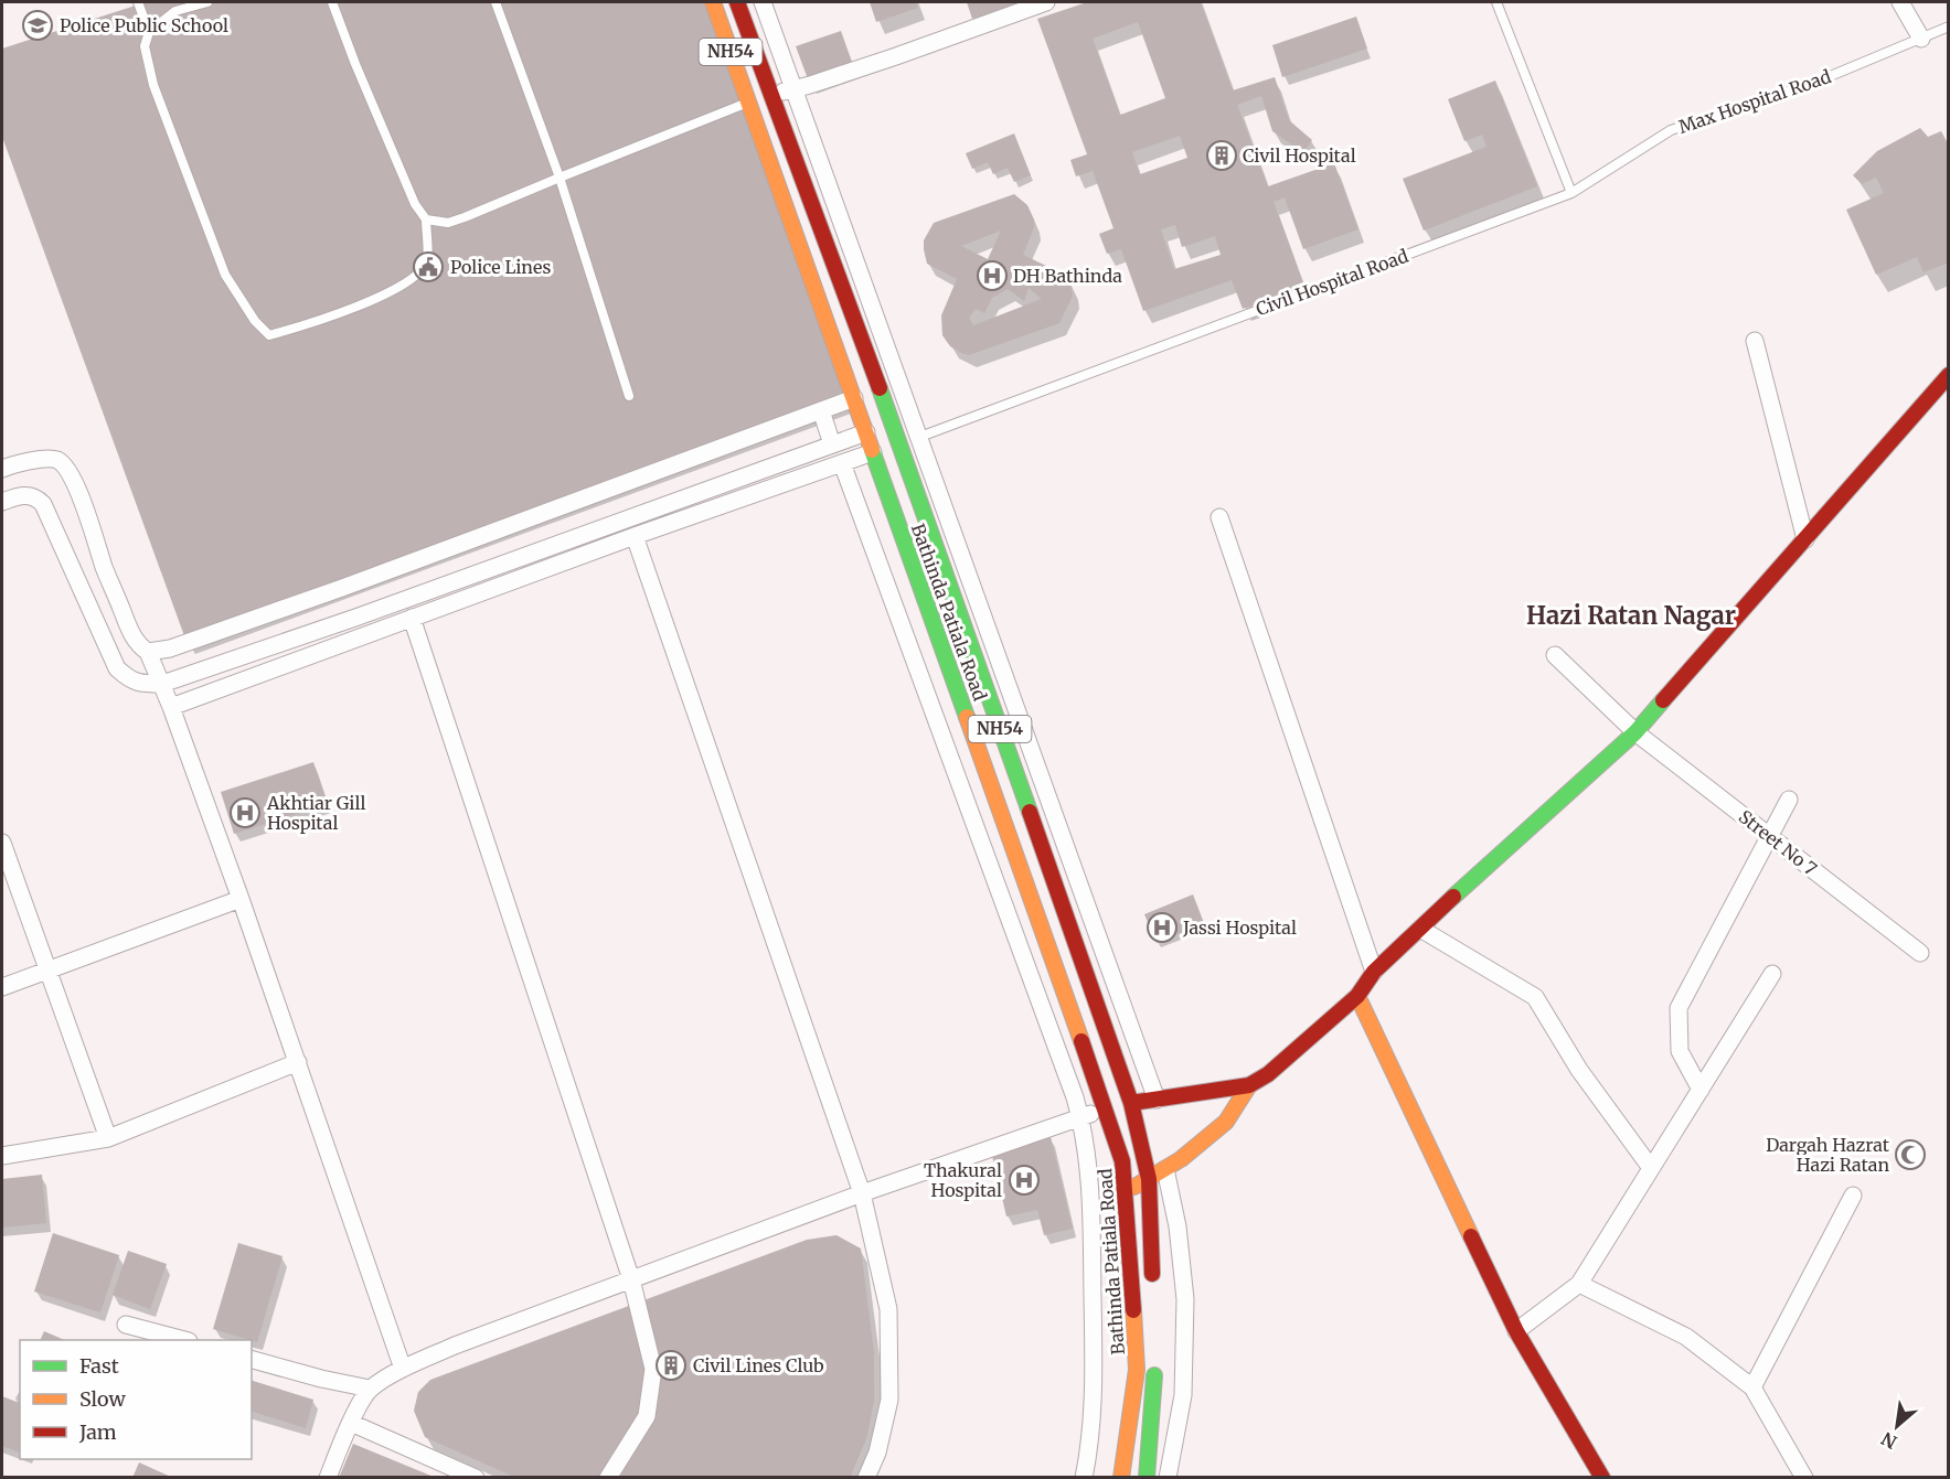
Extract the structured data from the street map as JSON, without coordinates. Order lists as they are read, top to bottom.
{
  "streets": {
    "main road": ["NH54", "Bathinda Patiala Road"],
    "street": ["Street No 7"],
    "lane": ["Max Hospital Road", "Civil Hospital Road"]
  },
  "crossings": [
    ["NH54", "Civil Hospital Road"],
    ["Max Hospital Road", "Civil Hospital Road"]
  ],
  "districts": ["Hazi Ratan Nagar"],
  "places": {
    "school or university": ["Police Public School"],
    "building": ["Civil Hospital", "Civil Lines Club"],
    "public building": ["Police Lines"],
    "hospital": [
      "DH Bathinda",
      "Akhtiar Gill Hospital",
      "Jassi Hospital",
      "Thakural Hospital"
    ],
    "mosque": ["Dargah Hazrat Hazi Ratan"]
  },
  "legend": ["Fast", "Slow", "Jam"],
  "north": "bottom left"
}
